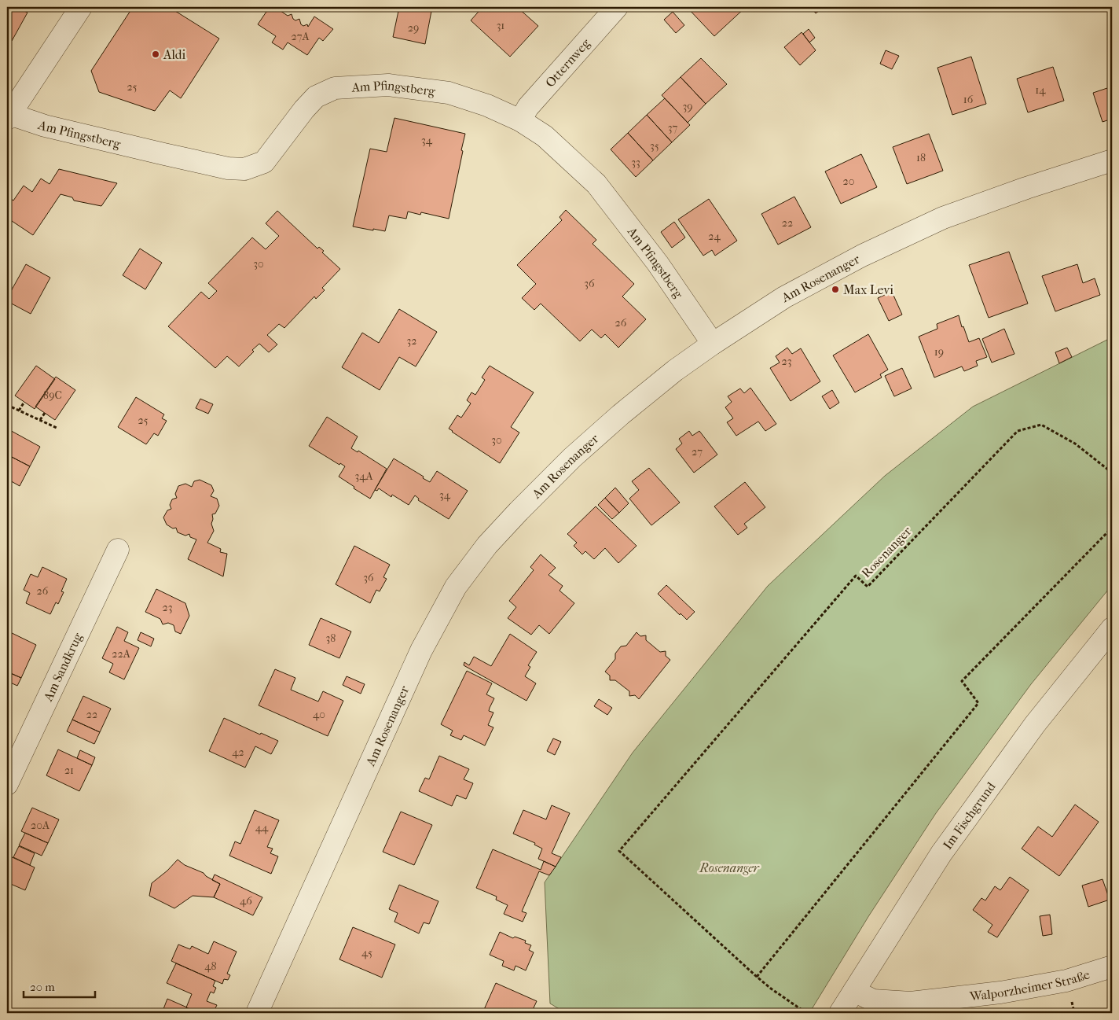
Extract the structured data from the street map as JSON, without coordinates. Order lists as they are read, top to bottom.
{
  "streets": {
    "street": [
      "Otternweg",
      "Am Pfingstberg",
      "Am Rosenanger",
      "Am Sandkrug",
      "Im Fischgrund",
      "Walporzheimer Straße"
    ],
    "path": ["Rosenanger"]
  },
  "crossings": [
    ["Otternweg", "Am Pfingstberg"],
    ["Am Pfingstberg", "Am Rosenanger"],
    ["Im Fischgrund", "Walporzheimer Straße"]
  ],
  "parks": ["Rosenanger"],
  "places": ["Aldi", "Max Levi"],
  "house_numbers": [
    "31",
    "29",
    "27A",
    "25",
    "14",
    "16",
    "39",
    "37",
    "34",
    "35",
    "18",
    "33",
    "20",
    "22",
    "24",
    "30",
    "36",
    "26",
    "32",
    "19",
    "23",
    "89C",
    "25",
    "30",
    "27",
    "34A",
    "34",
    "36",
    "26",
    "23",
    "38",
    "22A",
    "22",
    "40",
    "42",
    "21",
    "20A",
    "44",
    "46",
    "45",
    "48"
  ],
  "scale_bar": "20 m"
}
